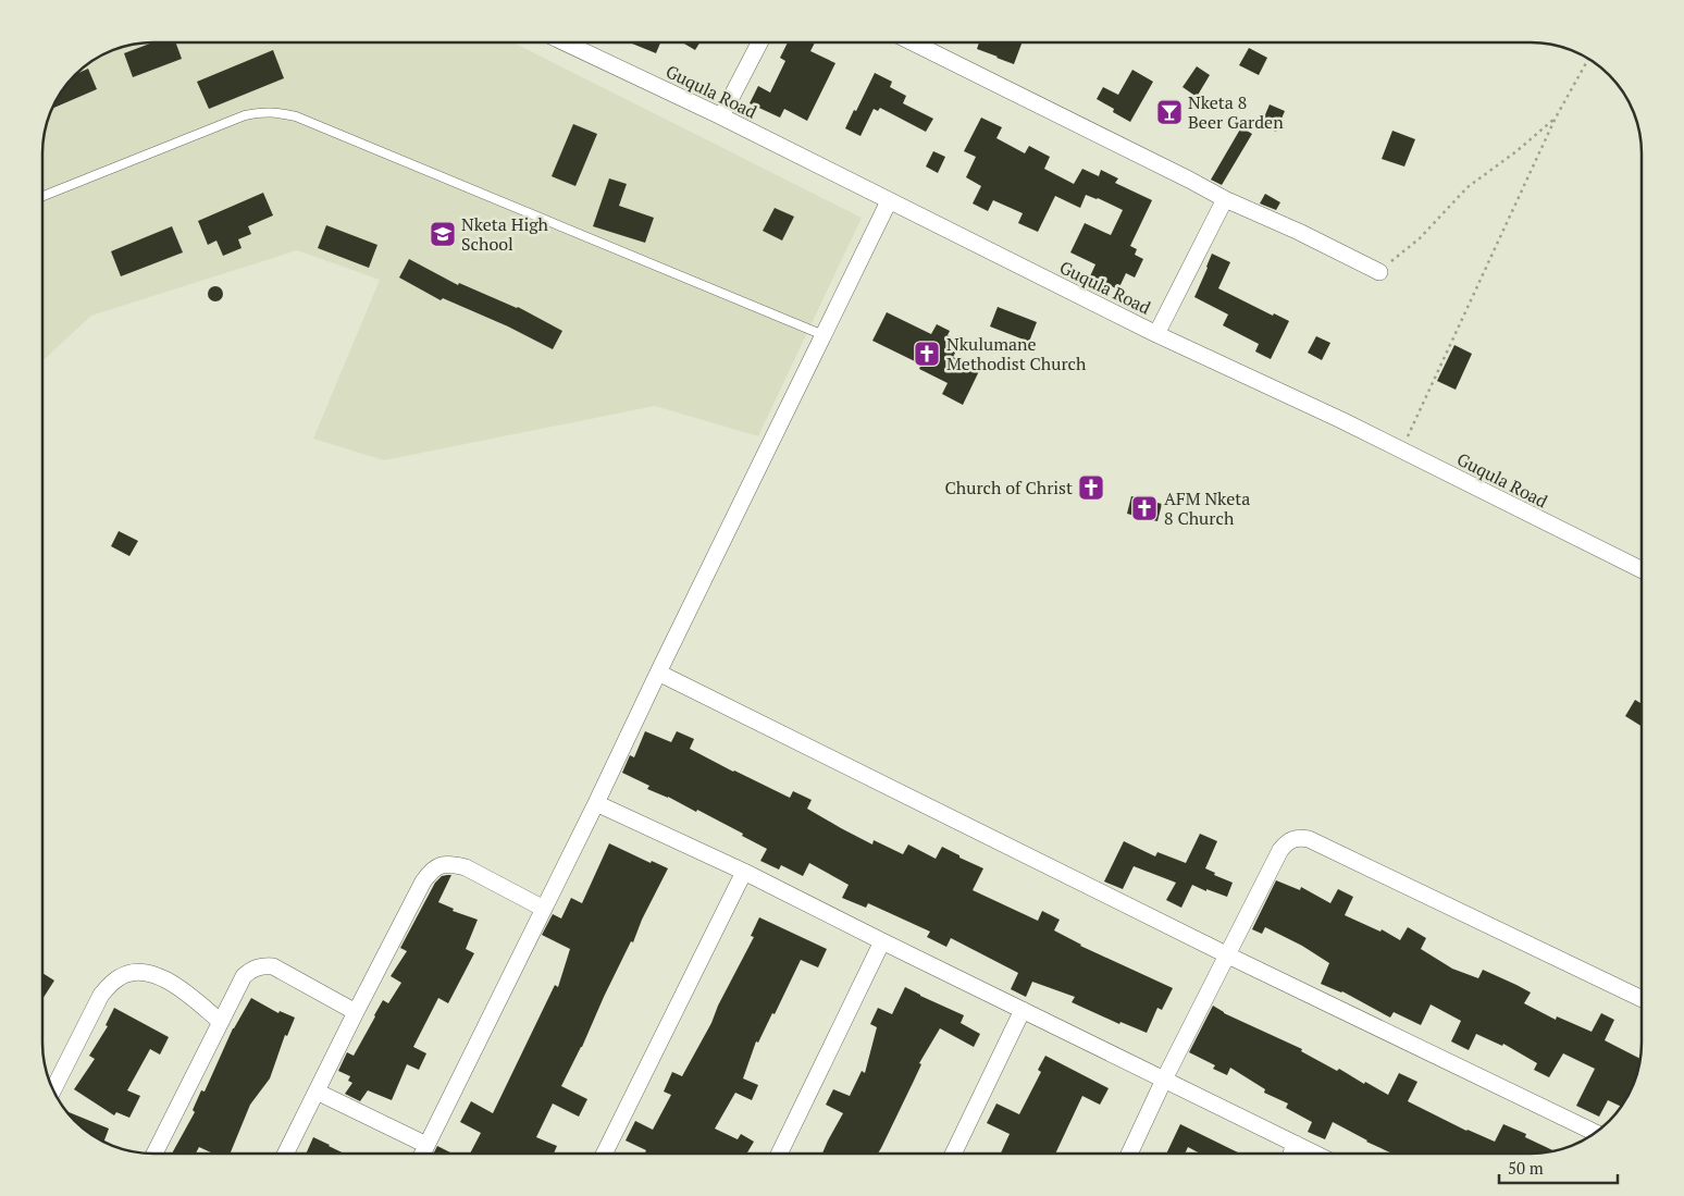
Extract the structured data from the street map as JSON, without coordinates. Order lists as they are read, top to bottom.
{
  "streets": {
    "street": ["Guqula Road"]
  },
  "places": {
    "bar": ["Nketa 8 Beer Garden"],
    "school or university": ["Nketa High School"],
    "church": ["Nkulumane Methodist Church", "Church of Christ", "AFM Nketa 8 Church"]
  },
  "scale_bar": "50 m"
}
